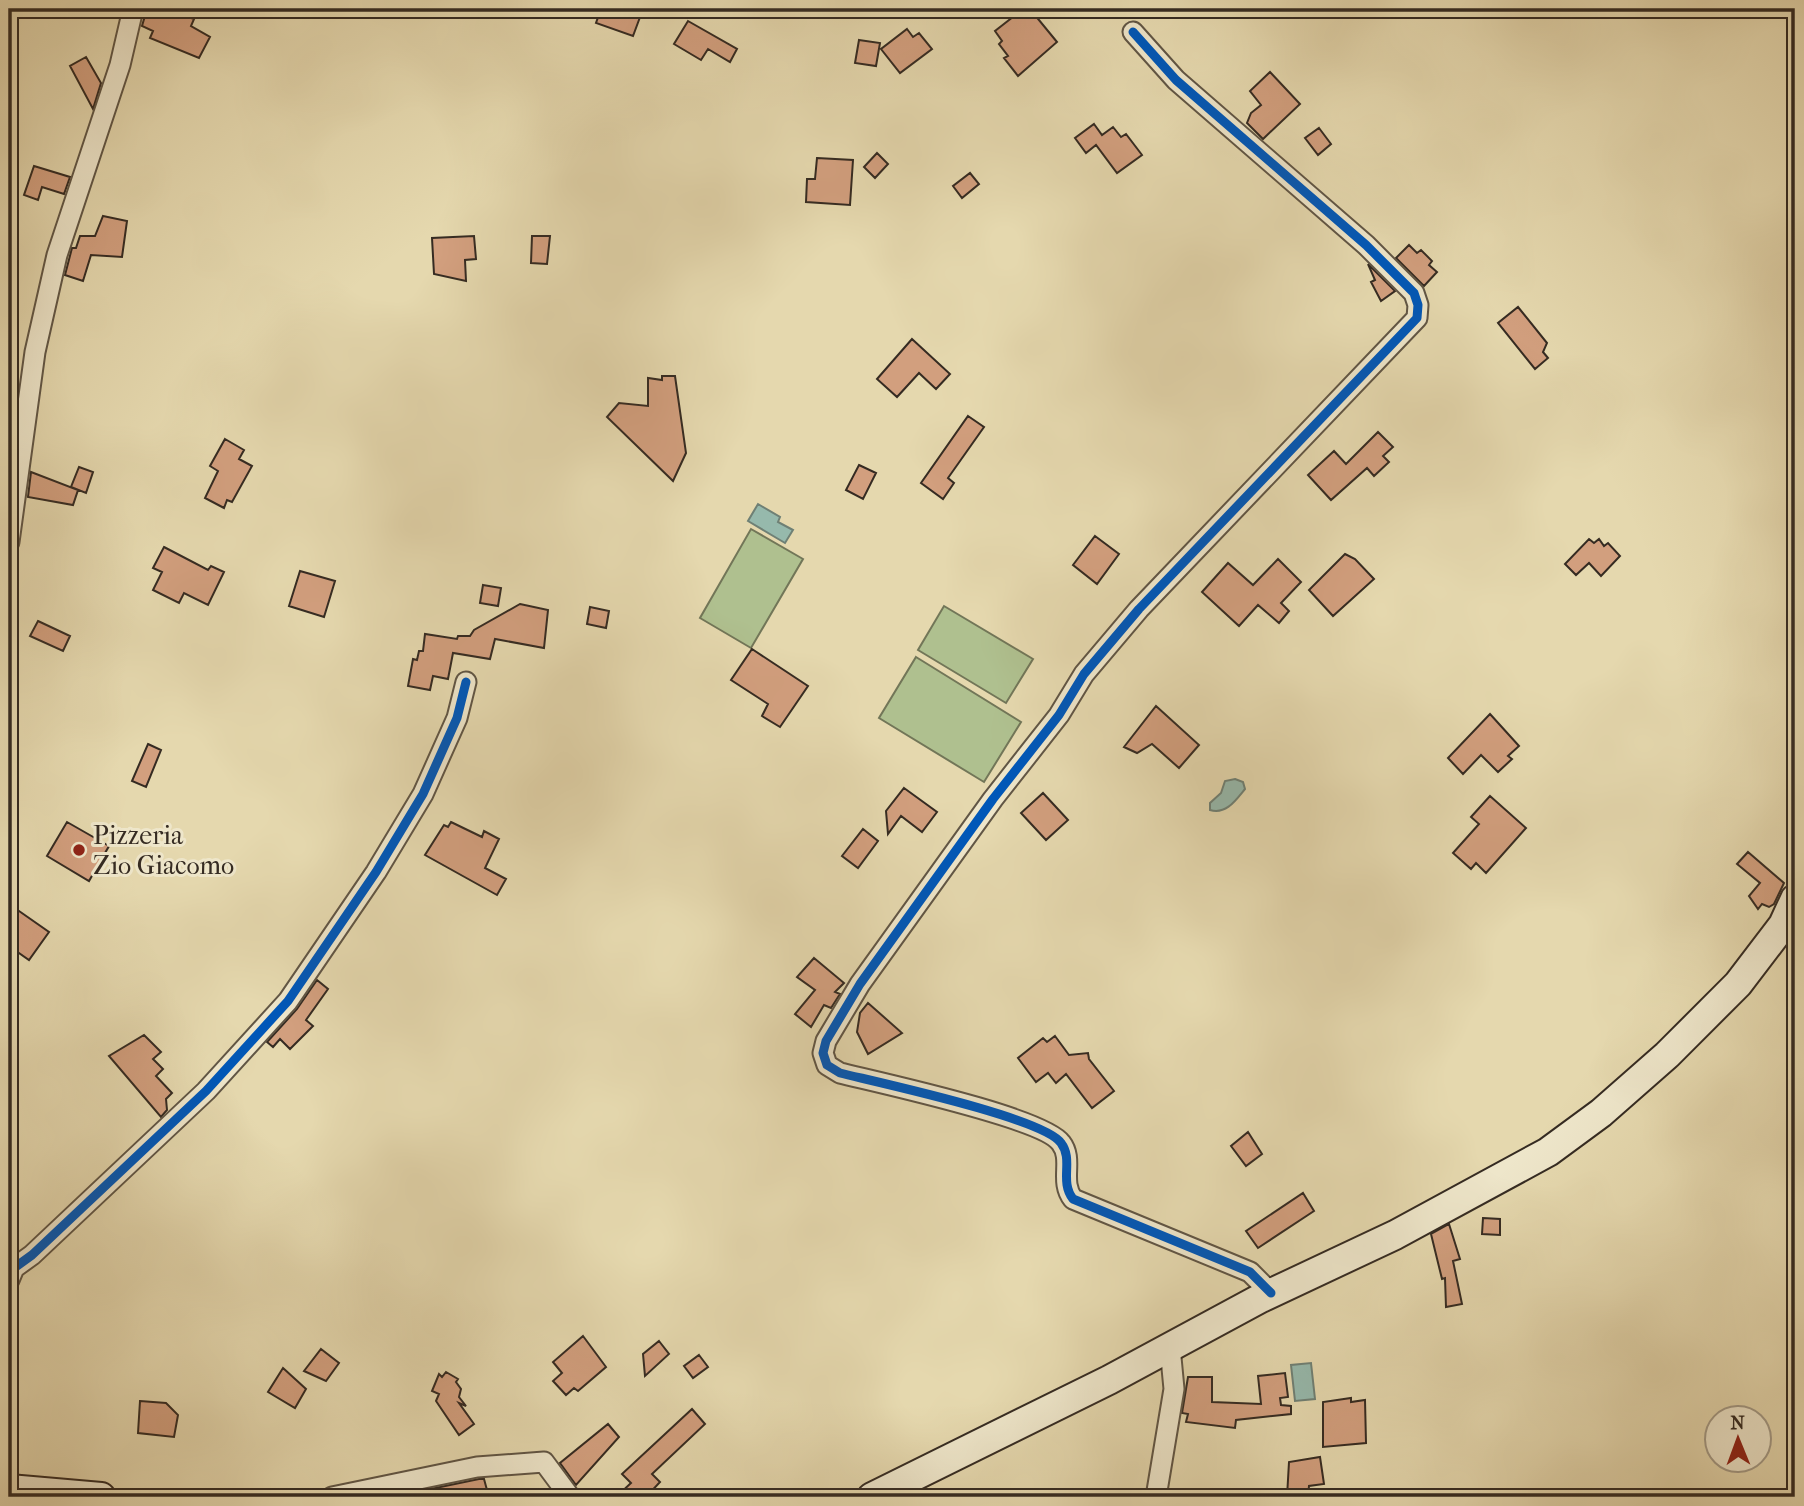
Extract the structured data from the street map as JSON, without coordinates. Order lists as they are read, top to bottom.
{
  "places": ["Pizzeria Zio Giacomo"],
  "north": "top"
}
